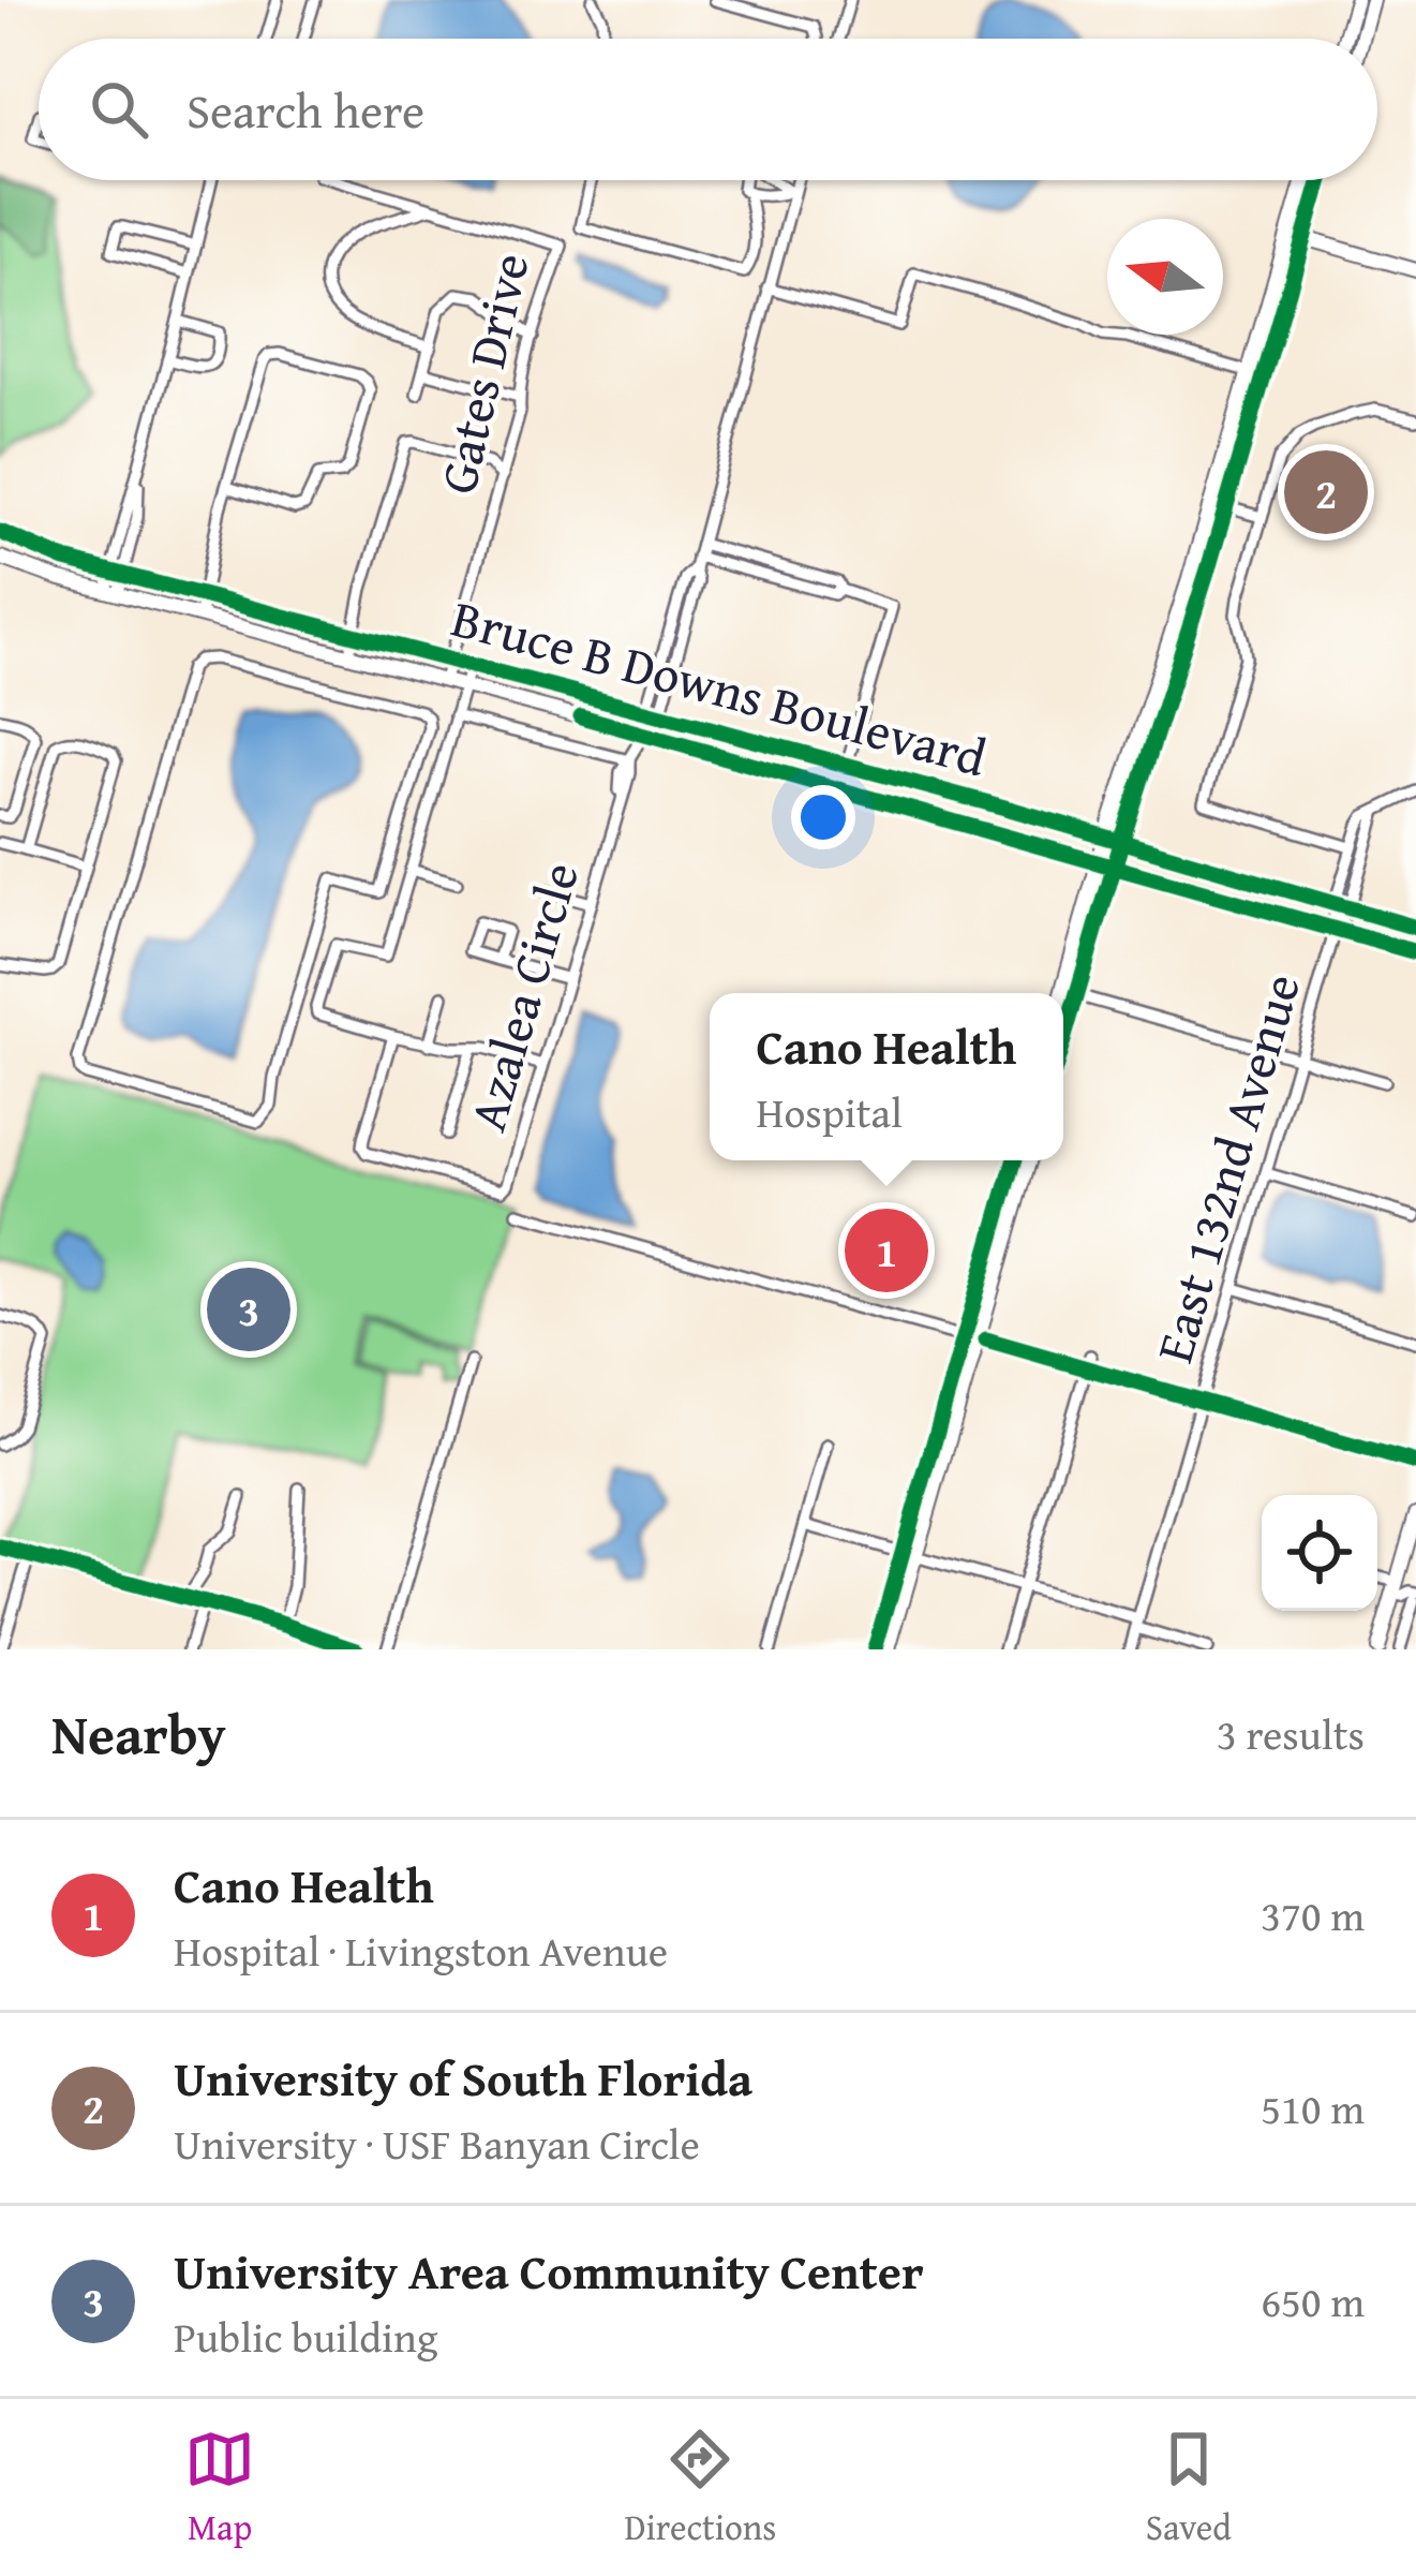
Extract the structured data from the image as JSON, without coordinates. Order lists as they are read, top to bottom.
{
  "streets": {
    "main road": ["Bruce B Downs Boulevard"],
    "street": ["Gates Drive", "Azalea Circle", "East 132nd Avenue"]
  },
  "crossings": [
    ["Gates Drive", "Bruce B Downs Boulevard"],
    ["Bruce B Downs Boulevard", "Azalea Circle"],
    ["Bruce B Downs Boulevard", "East 132nd Avenue"]
  ],
  "north": "left",
  "page": {
    "search": "Search here",
    "pins": ["2", "1", "3"],
    "popup": ["Cano Health", "Hospital"],
    "heading": ["Nearby", "3 results"],
    "list": [
      {
        "mark": "1",
        "name": "Cano Health",
        "note": "Hospital · Livingston Avenue",
        "value": "370 m"
      },
      {
        "mark": "2",
        "name": "University of South Florida",
        "note": "University · USF Banyan Circle",
        "value": "510 m"
      },
      {
        "mark": "3",
        "name": "University Area Community Center",
        "note": "Public building",
        "value": "650 m"
      }
    ],
    "nav": ["Map", "Directions", "Saved"]
  }
}
